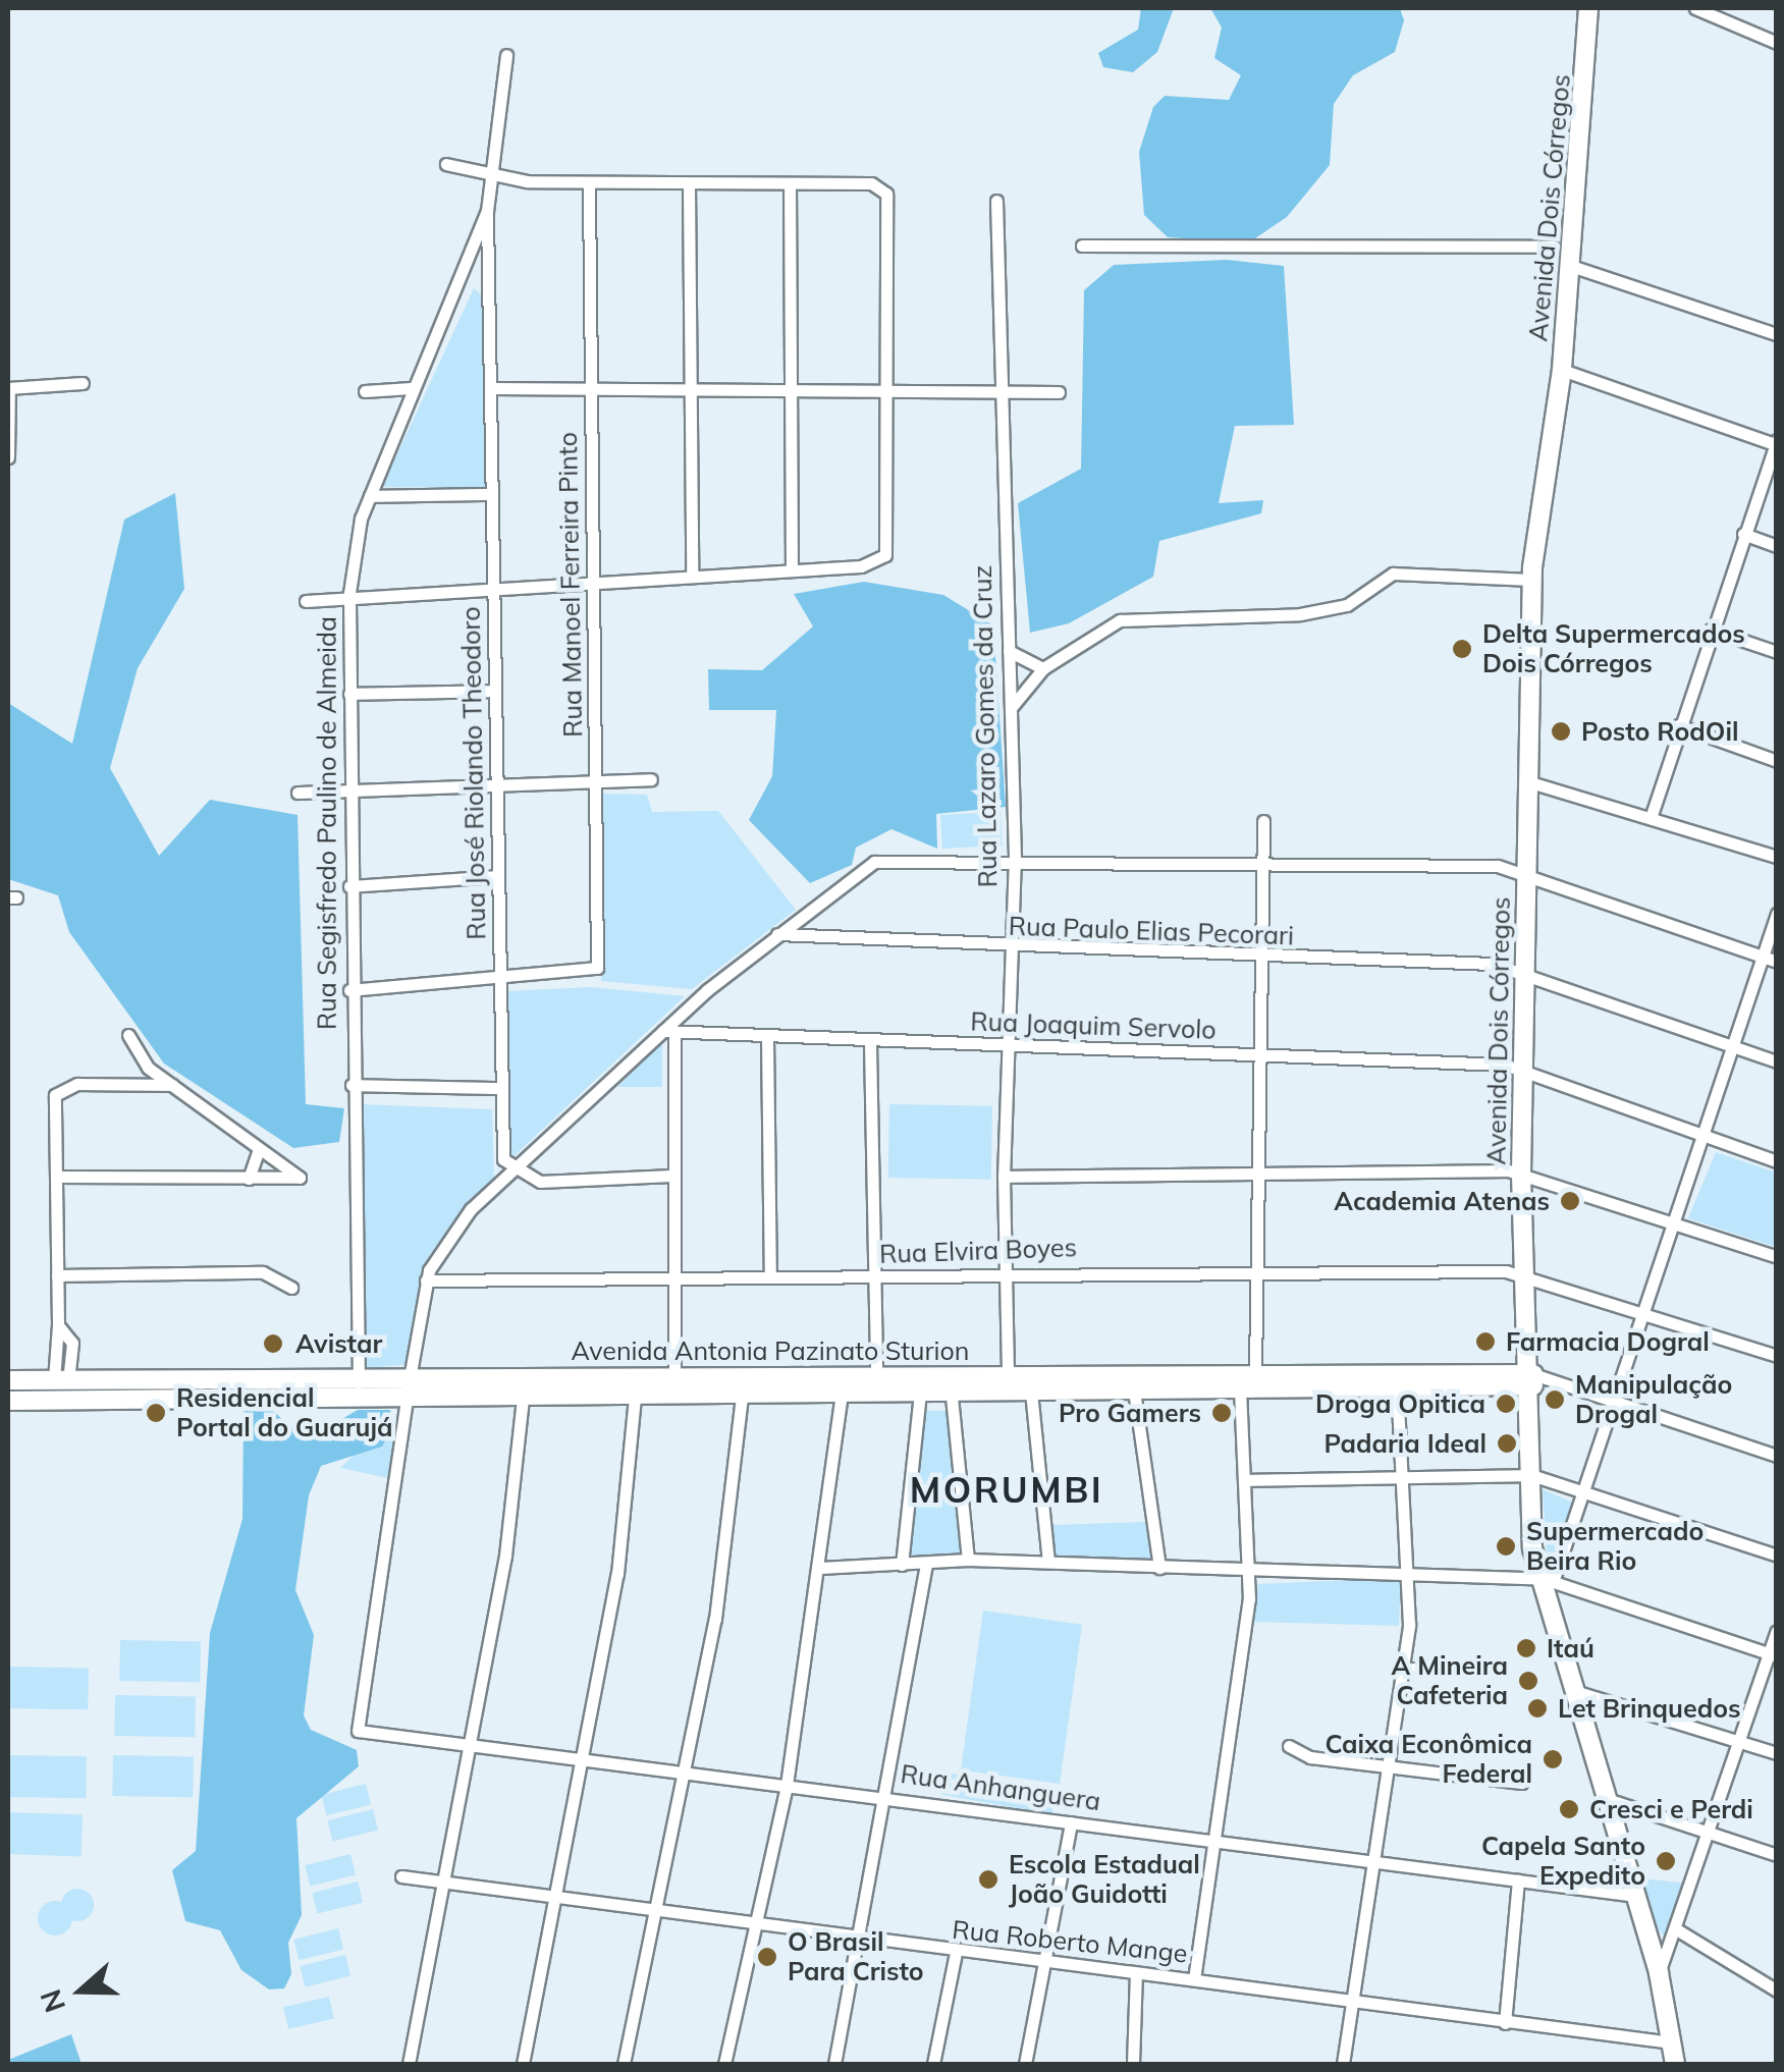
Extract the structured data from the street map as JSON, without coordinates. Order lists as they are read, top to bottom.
{
  "streets": {
    "main road": ["Avenida Dois Córregos", "Avenida Antonia Pazinato Sturion"],
    "street": [
      "Rua Manoel Ferreira Pinto",
      "Rua Lazaro Gomes da Cruz",
      "Rua José Riolando Theodoro",
      "Rua Segisfredo Paulino de Almeida",
      "Rua Paulo Elias Pecorari",
      "Rua Joaquim Servolo",
      "Rua Elvira Boyes",
      "Rua Anhanguera",
      "Rua Roberto Mange"
    ]
  },
  "crossings": [
    ["Avenida Dois Córregos", "Rua Paulo Elias Pecorari"],
    ["Avenida Dois Córregos", "Rua Joaquim Servolo"],
    ["Avenida Dois Córregos", "Rua Elvira Boyes"],
    ["Avenida Dois Córregos", "Avenida Antonia Pazinato Sturion"],
    ["Avenida Dois Córregos", "Rua Anhanguera"],
    ["Avenida Dois Córregos", "Rua Roberto Mange"],
    ["Rua Manoel Ferreira Pinto", "Rua José Riolando Theodoro"],
    ["Rua Lazaro Gomes da Cruz", "Rua Paulo Elias Pecorari"],
    ["Rua Lazaro Gomes da Cruz", "Rua Joaquim Servolo"],
    ["Rua Lazaro Gomes da Cruz", "Rua Elvira Boyes"],
    ["Rua Lazaro Gomes da Cruz", "Avenida Antonia Pazinato Sturion"],
    ["Rua José Riolando Theodoro", "Rua Segisfredo Paulino de Almeida"],
    ["Rua Segisfredo Paulino de Almeida", "Avenida Antonia Pazinato Sturion"],
    ["Avenida Antonia Pazinato Sturion", "Rua Anhanguera"]
  ],
  "districts": ["MORUMBI"],
  "places": [
    "Delta Supermercados Dois Córregos",
    "Posto RodOil",
    "Academia Atenas",
    "Farmacia Dogral",
    "Avistar",
    "Manipulação Drogal",
    "Droga Opitica",
    "Residencial Portal do Guarujá",
    "Pro Gamers",
    "Padaria Ideal",
    "Supermercado Beira Rio",
    "Itaú",
    "A Mineira Cafeteria",
    "Let Brinquedos",
    "Caixa Econômica Federal",
    "Cresci e Perdi",
    "Capela Santo Expedito",
    "Escola Estadual João Guidotti",
    "O Brasil Para Cristo"
  ],
  "north": "left"
}
